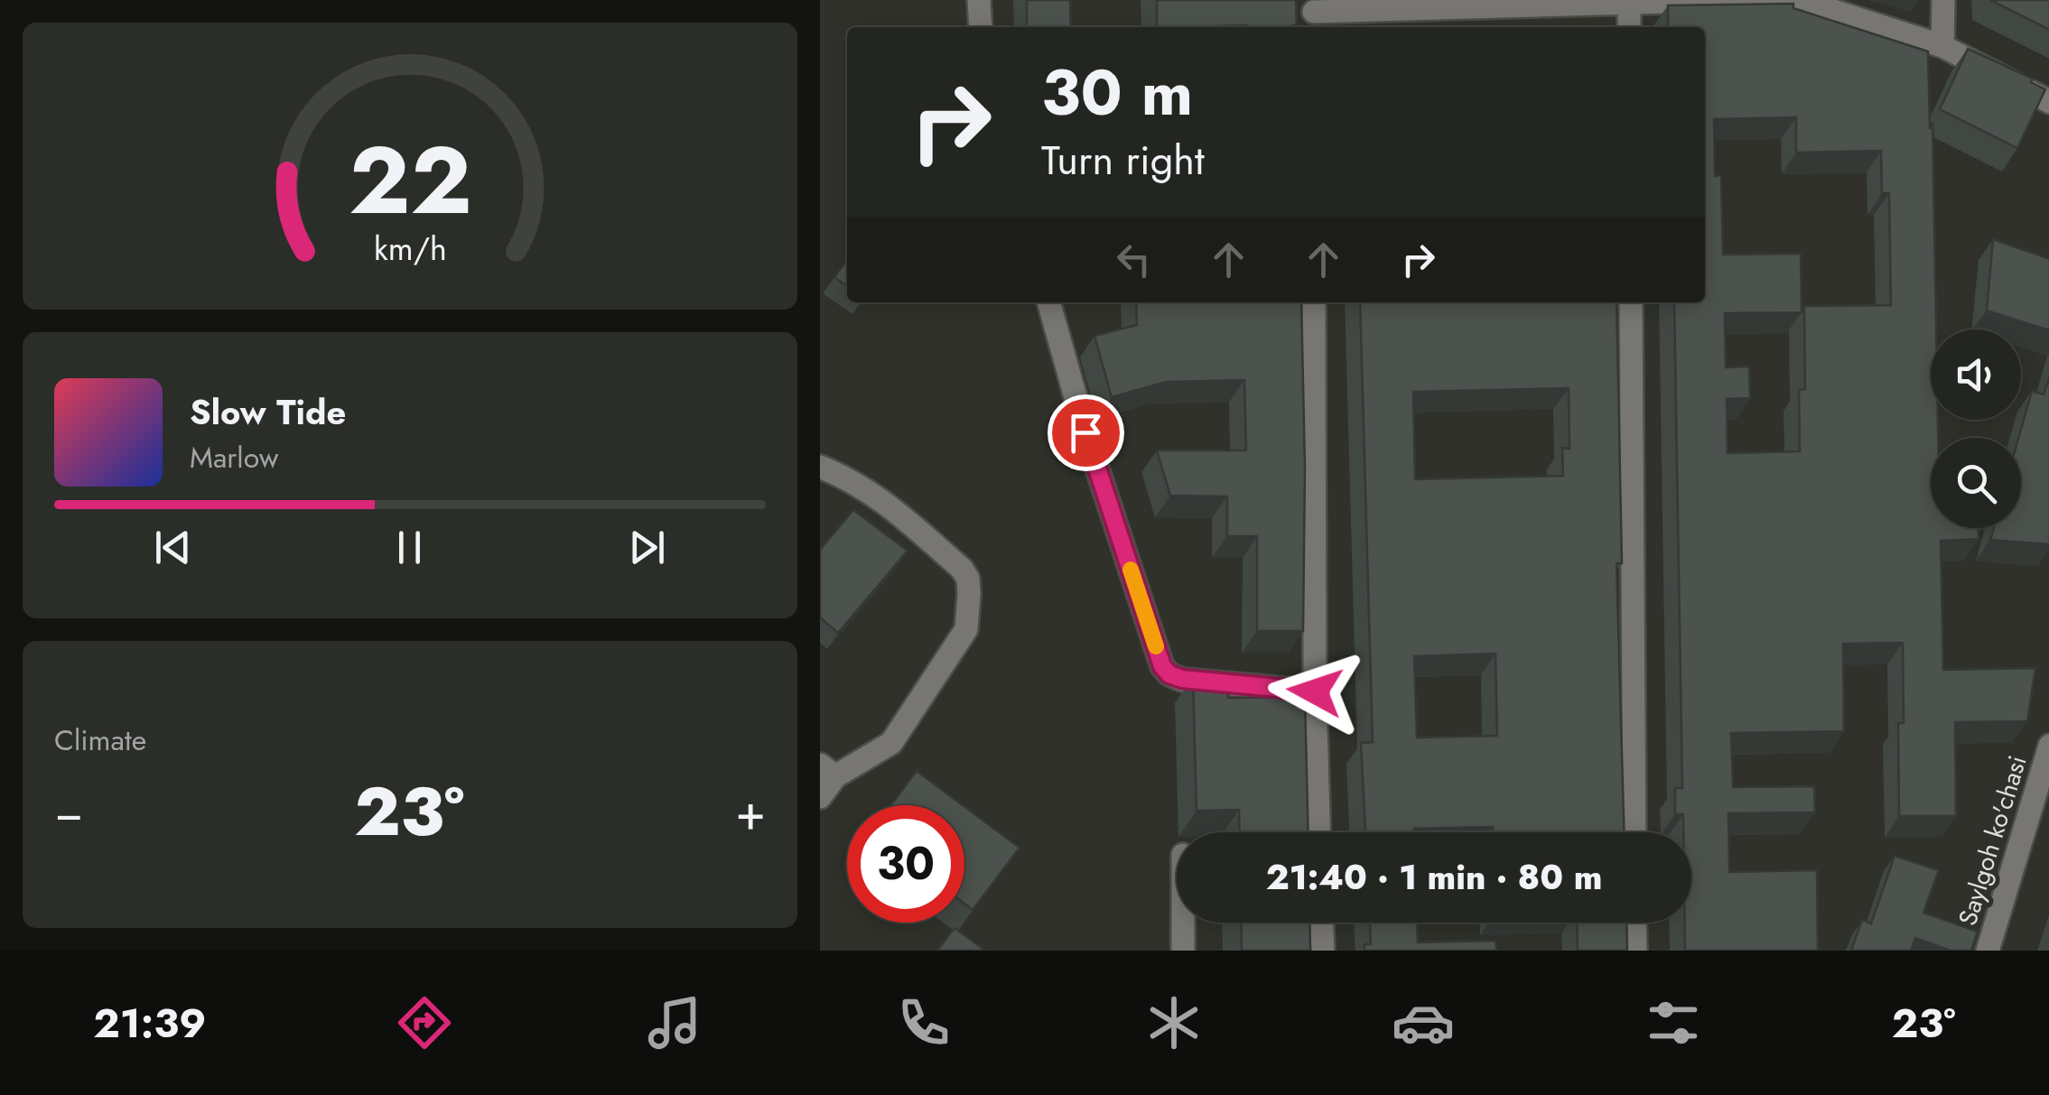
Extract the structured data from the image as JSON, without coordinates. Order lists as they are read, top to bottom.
{
  "streets": {
    "street": ["Saylgoh ko'chasi"]
  },
  "page": {
    "turn": ["30 m", "Turn right"],
    "song": ["Slow Tide", "Marlow"],
    "tile": "Climate",
    "heat": ["−", "23°", "+"],
    "limit": "30",
    "trip": "21:40 · 1 min · 80 m",
    "tabs": ["21:39", "23°"],
    "gauge": ["22", "km/h"]
  }
}
